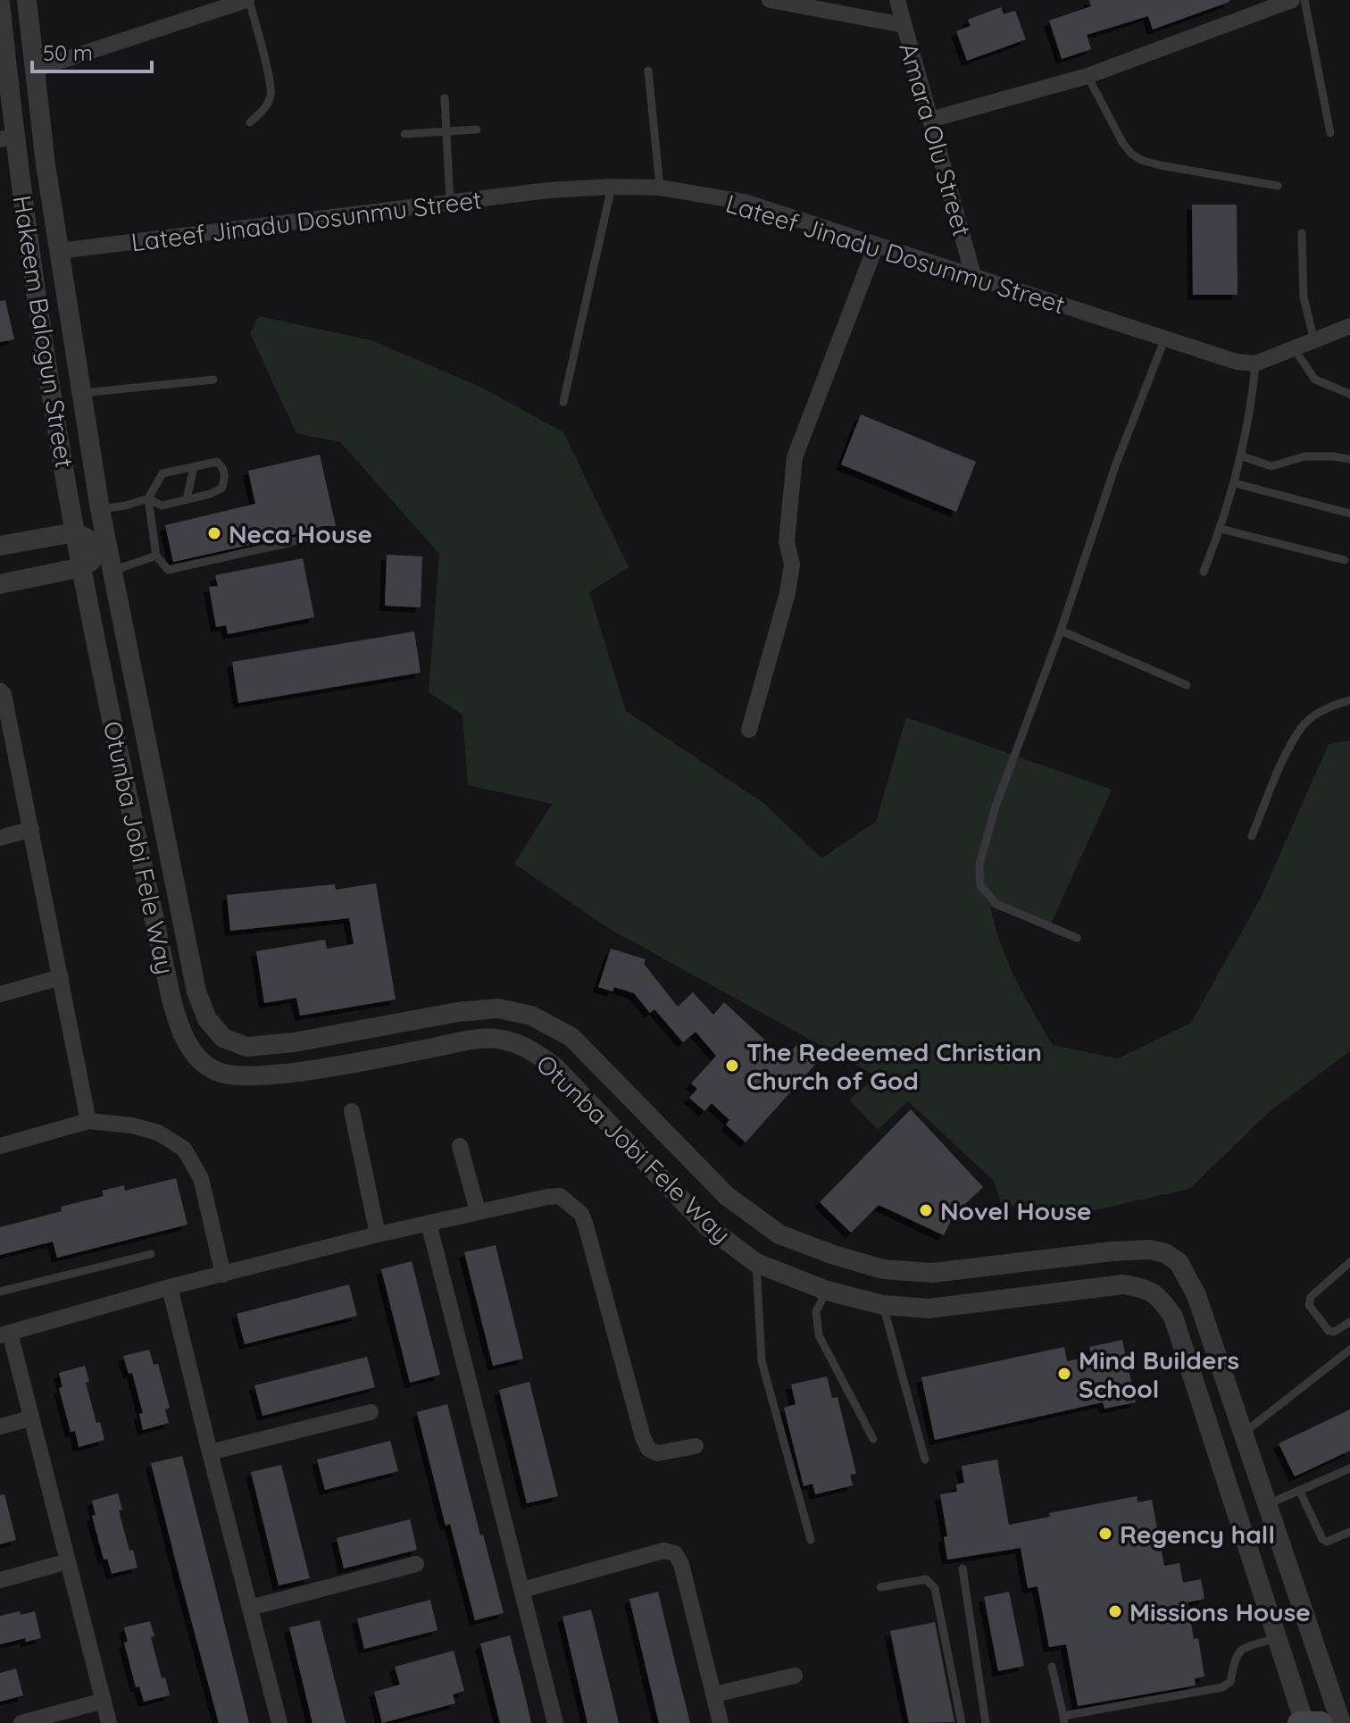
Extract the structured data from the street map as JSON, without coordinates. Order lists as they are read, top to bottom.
{
  "streets": {
    "street": [
      "Amara Olu Street",
      "Lateef Jinadu Dosunmu Street",
      "Hakeem Balogun Street",
      "Otunba Jobi Fele Way"
    ]
  },
  "crossings": [
    ["Amara Olu Street", "Lateef Jinadu Dosunmu Street"],
    ["Lateef Jinadu Dosunmu Street", "Hakeem Balogun Street"],
    ["Hakeem Balogun Street", "Otunba Jobi Fele Way"]
  ],
  "places": [
    "Neca House",
    "The Redeemed Christian Church of God",
    "Novel House",
    "Mind Builders School",
    "Regency hall",
    "Missions House"
  ],
  "scale_bar": "50 m"
}
